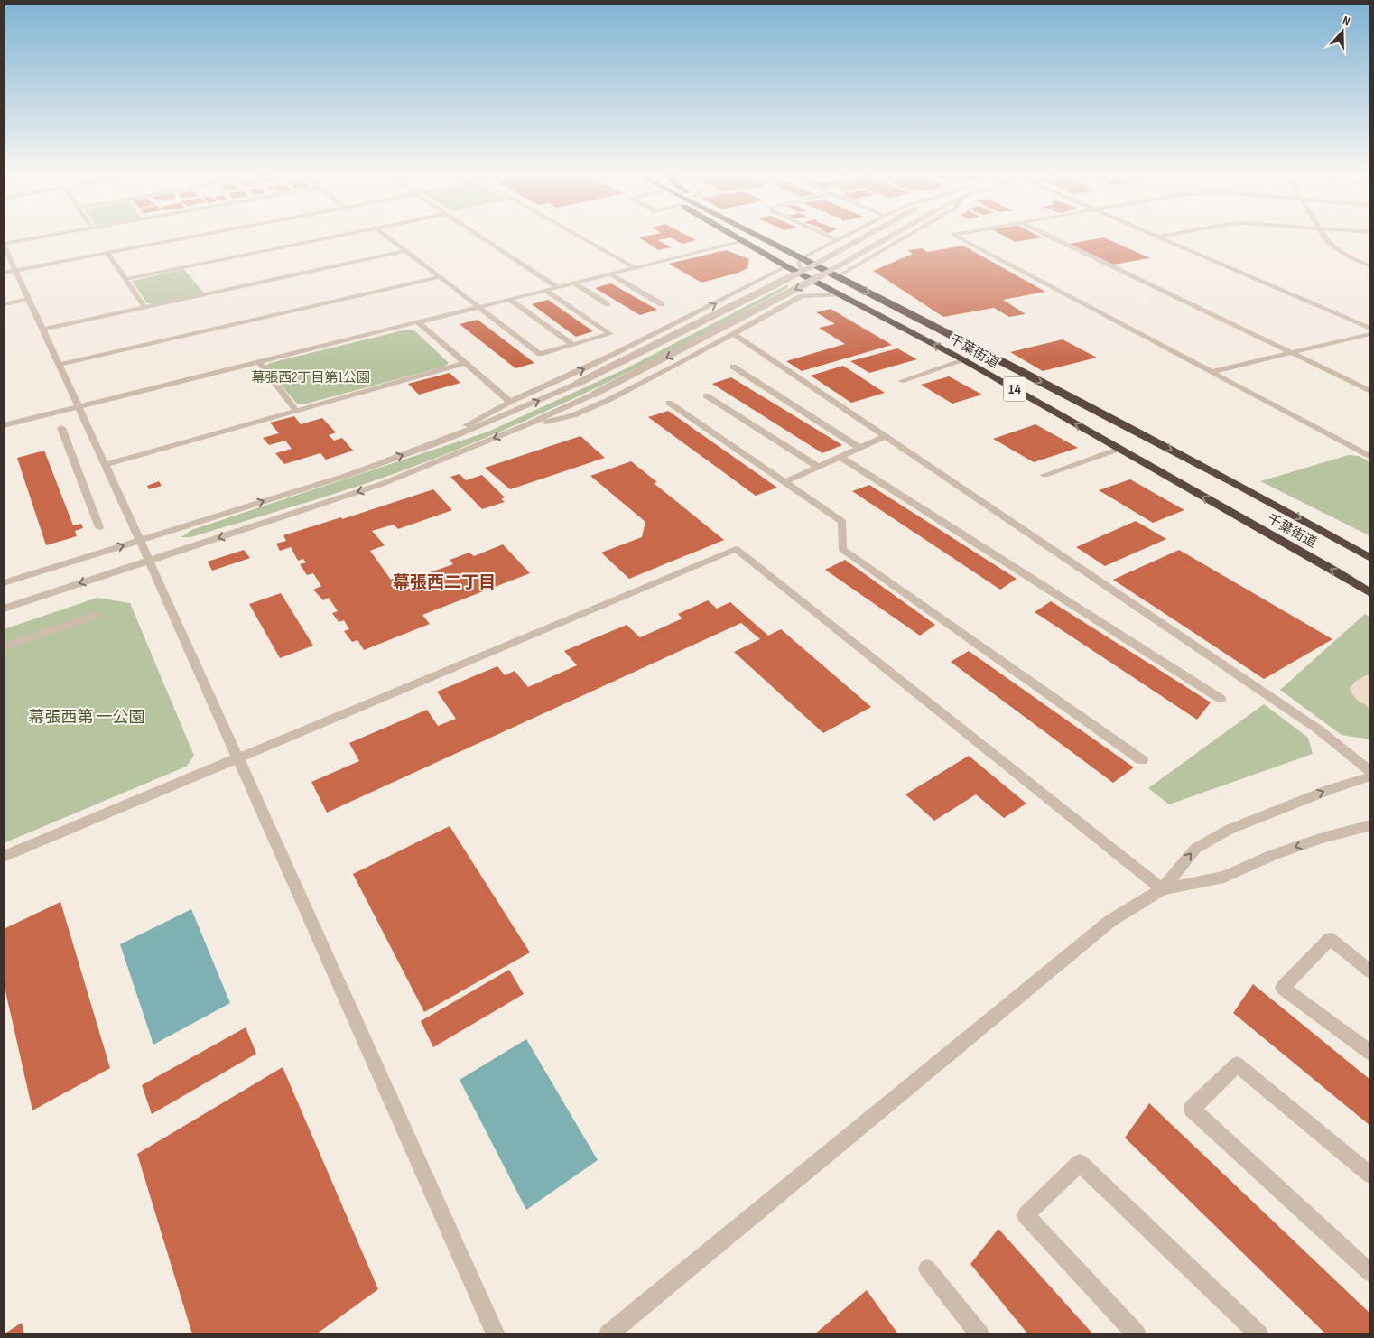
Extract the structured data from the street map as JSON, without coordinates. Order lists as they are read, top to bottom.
{
  "streets": {
    "highway": ["千葉街道", "14"]
  },
  "districts": ["幕張西二丁目"],
  "parks": ["幕張西2丁目第1公園", "幕張西第 一公園"],
  "north": "top"
}
